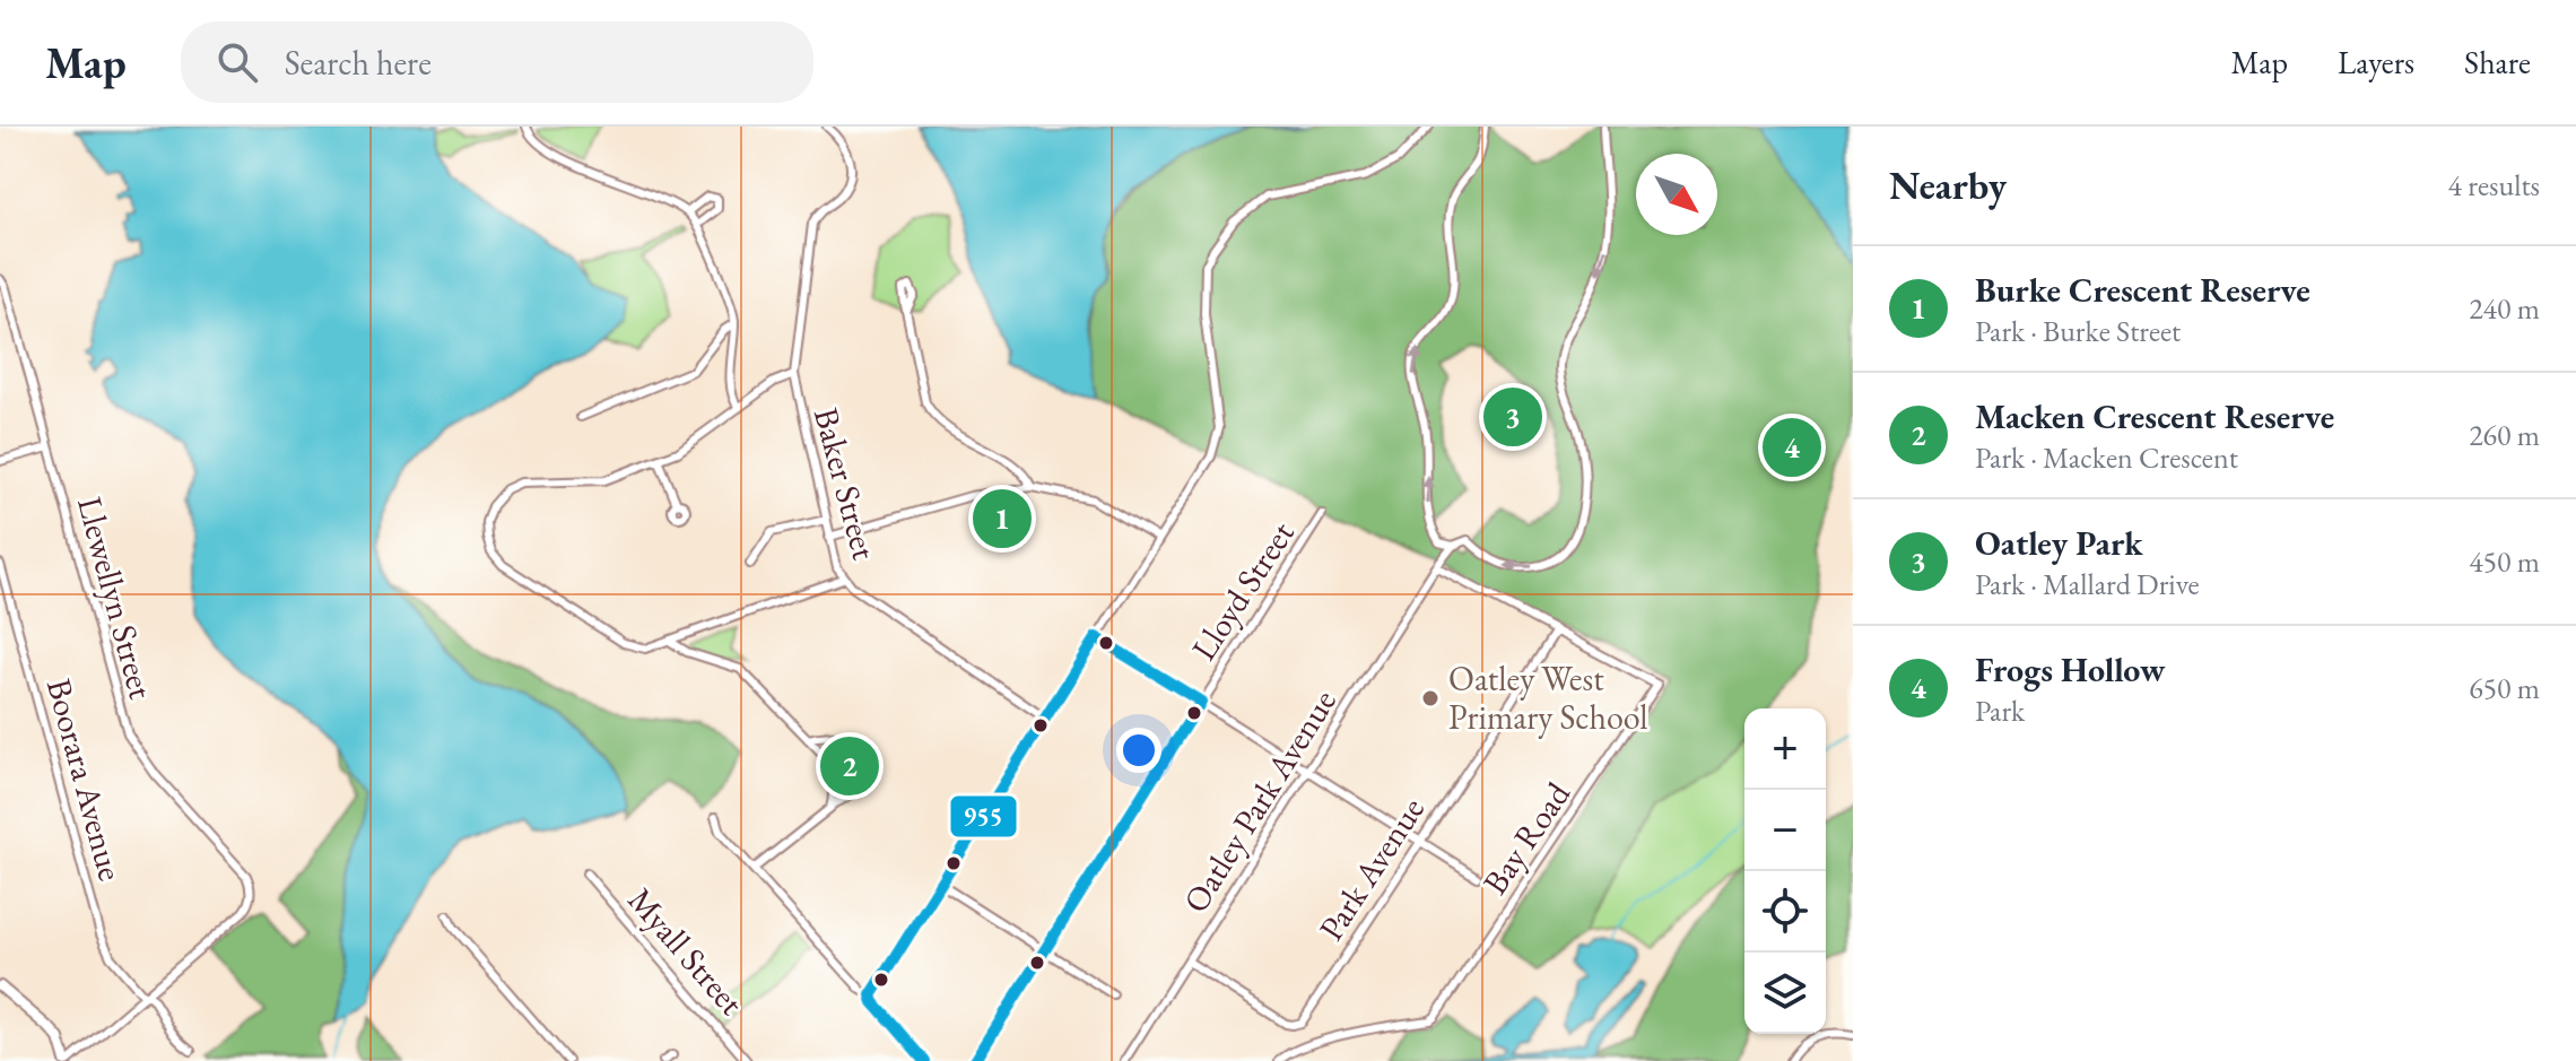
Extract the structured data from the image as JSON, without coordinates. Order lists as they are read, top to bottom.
{
  "streets": {
    "street": [
      "Baker Street",
      "Lloyd Street",
      "Llewellyn Street",
      "Boorara Avenue",
      "Oatley Park Avenue",
      "Bay Road",
      "Park Avenue",
      "Myall Street"
    ]
  },
  "crossings": [
    ["Llewellyn Street", "Boorara Avenue"],
    ["Oatley Park Avenue", "Park Avenue"],
    ["Bay Road", "Park Avenue"]
  ],
  "places": ["Oatley West Primary School"],
  "lines": ["transit line 955"],
  "north": "bottom right",
  "page": {
    "header": "Map",
    "search": "Search here",
    "nav": ["Map", "Layers", "Share"],
    "heading": ["Nearby", "4 results"],
    "list": [
      {
        "mark": "1",
        "name": "Burke Crescent Reserve",
        "note": "Park · Burke Street",
        "value": "240 m"
      },
      {
        "mark": "2",
        "name": "Macken Crescent Reserve",
        "note": "Park · Macken Crescent",
        "value": "260 m"
      },
      {
        "mark": "3",
        "name": "Oatley Park",
        "note": "Park · Mallard Drive",
        "value": "450 m"
      },
      {
        "mark": "4",
        "name": "Frogs Hollow",
        "note": "Park",
        "value": "650 m"
      }
    ],
    "pins": [
      "3",
      "4",
      "1",
      "2"
    ],
    "map_buttons": ["+", "−"]
  }
}
